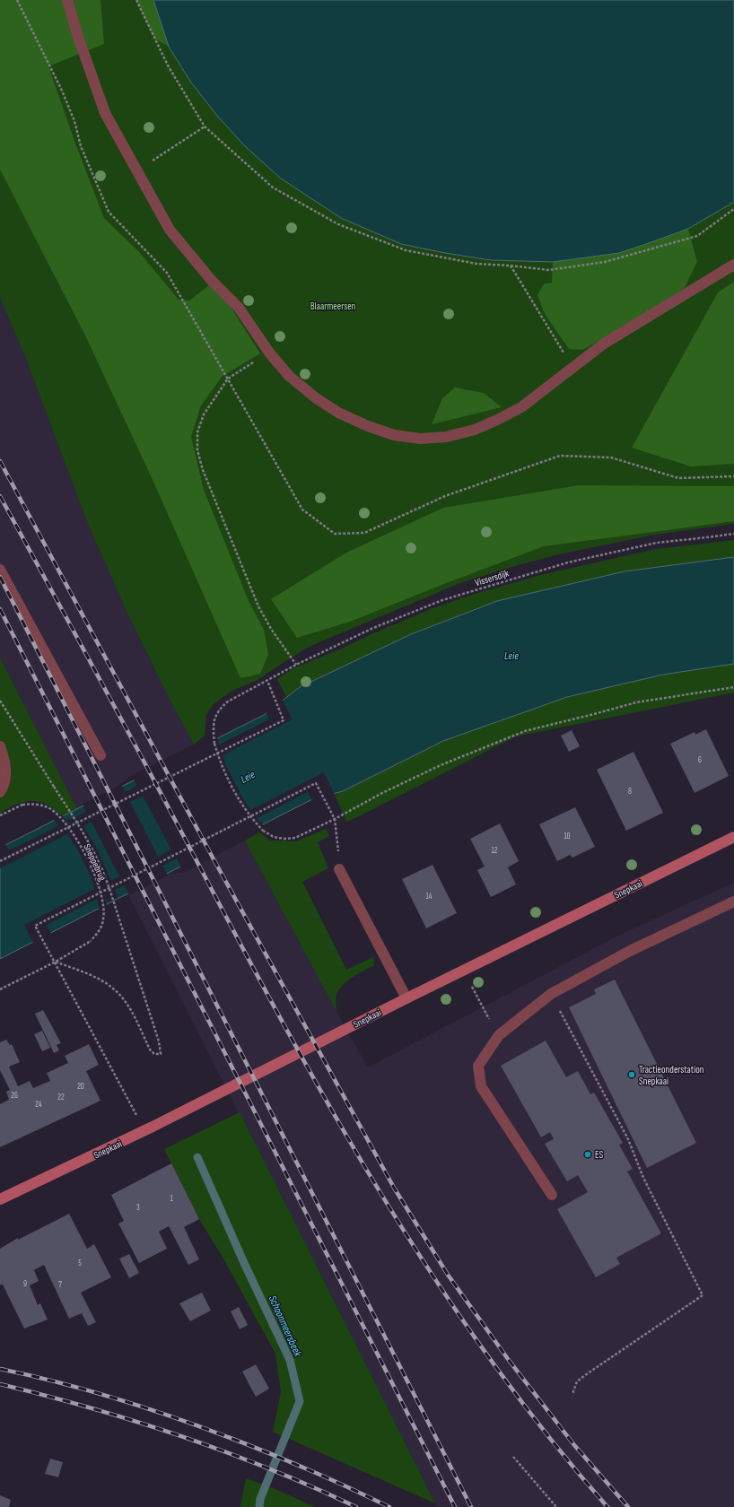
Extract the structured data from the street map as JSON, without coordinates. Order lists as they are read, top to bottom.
{
  "streets": {
    "street": ["Snepkaai"],
    "path": ["Vissersdijk", "Sneppebrug"]
  },
  "water": ["Leie", "Schoonmeersbeek"],
  "parks": ["Blaarmeersen"],
  "places": ["Tractieonderstation Snepkaai", "ES"],
  "house_numbers": [
    "6",
    "8",
    "10",
    "12",
    "14",
    "20",
    "26",
    "22",
    "24",
    "1",
    "3",
    "5",
    "9",
    "7"
  ]
}
